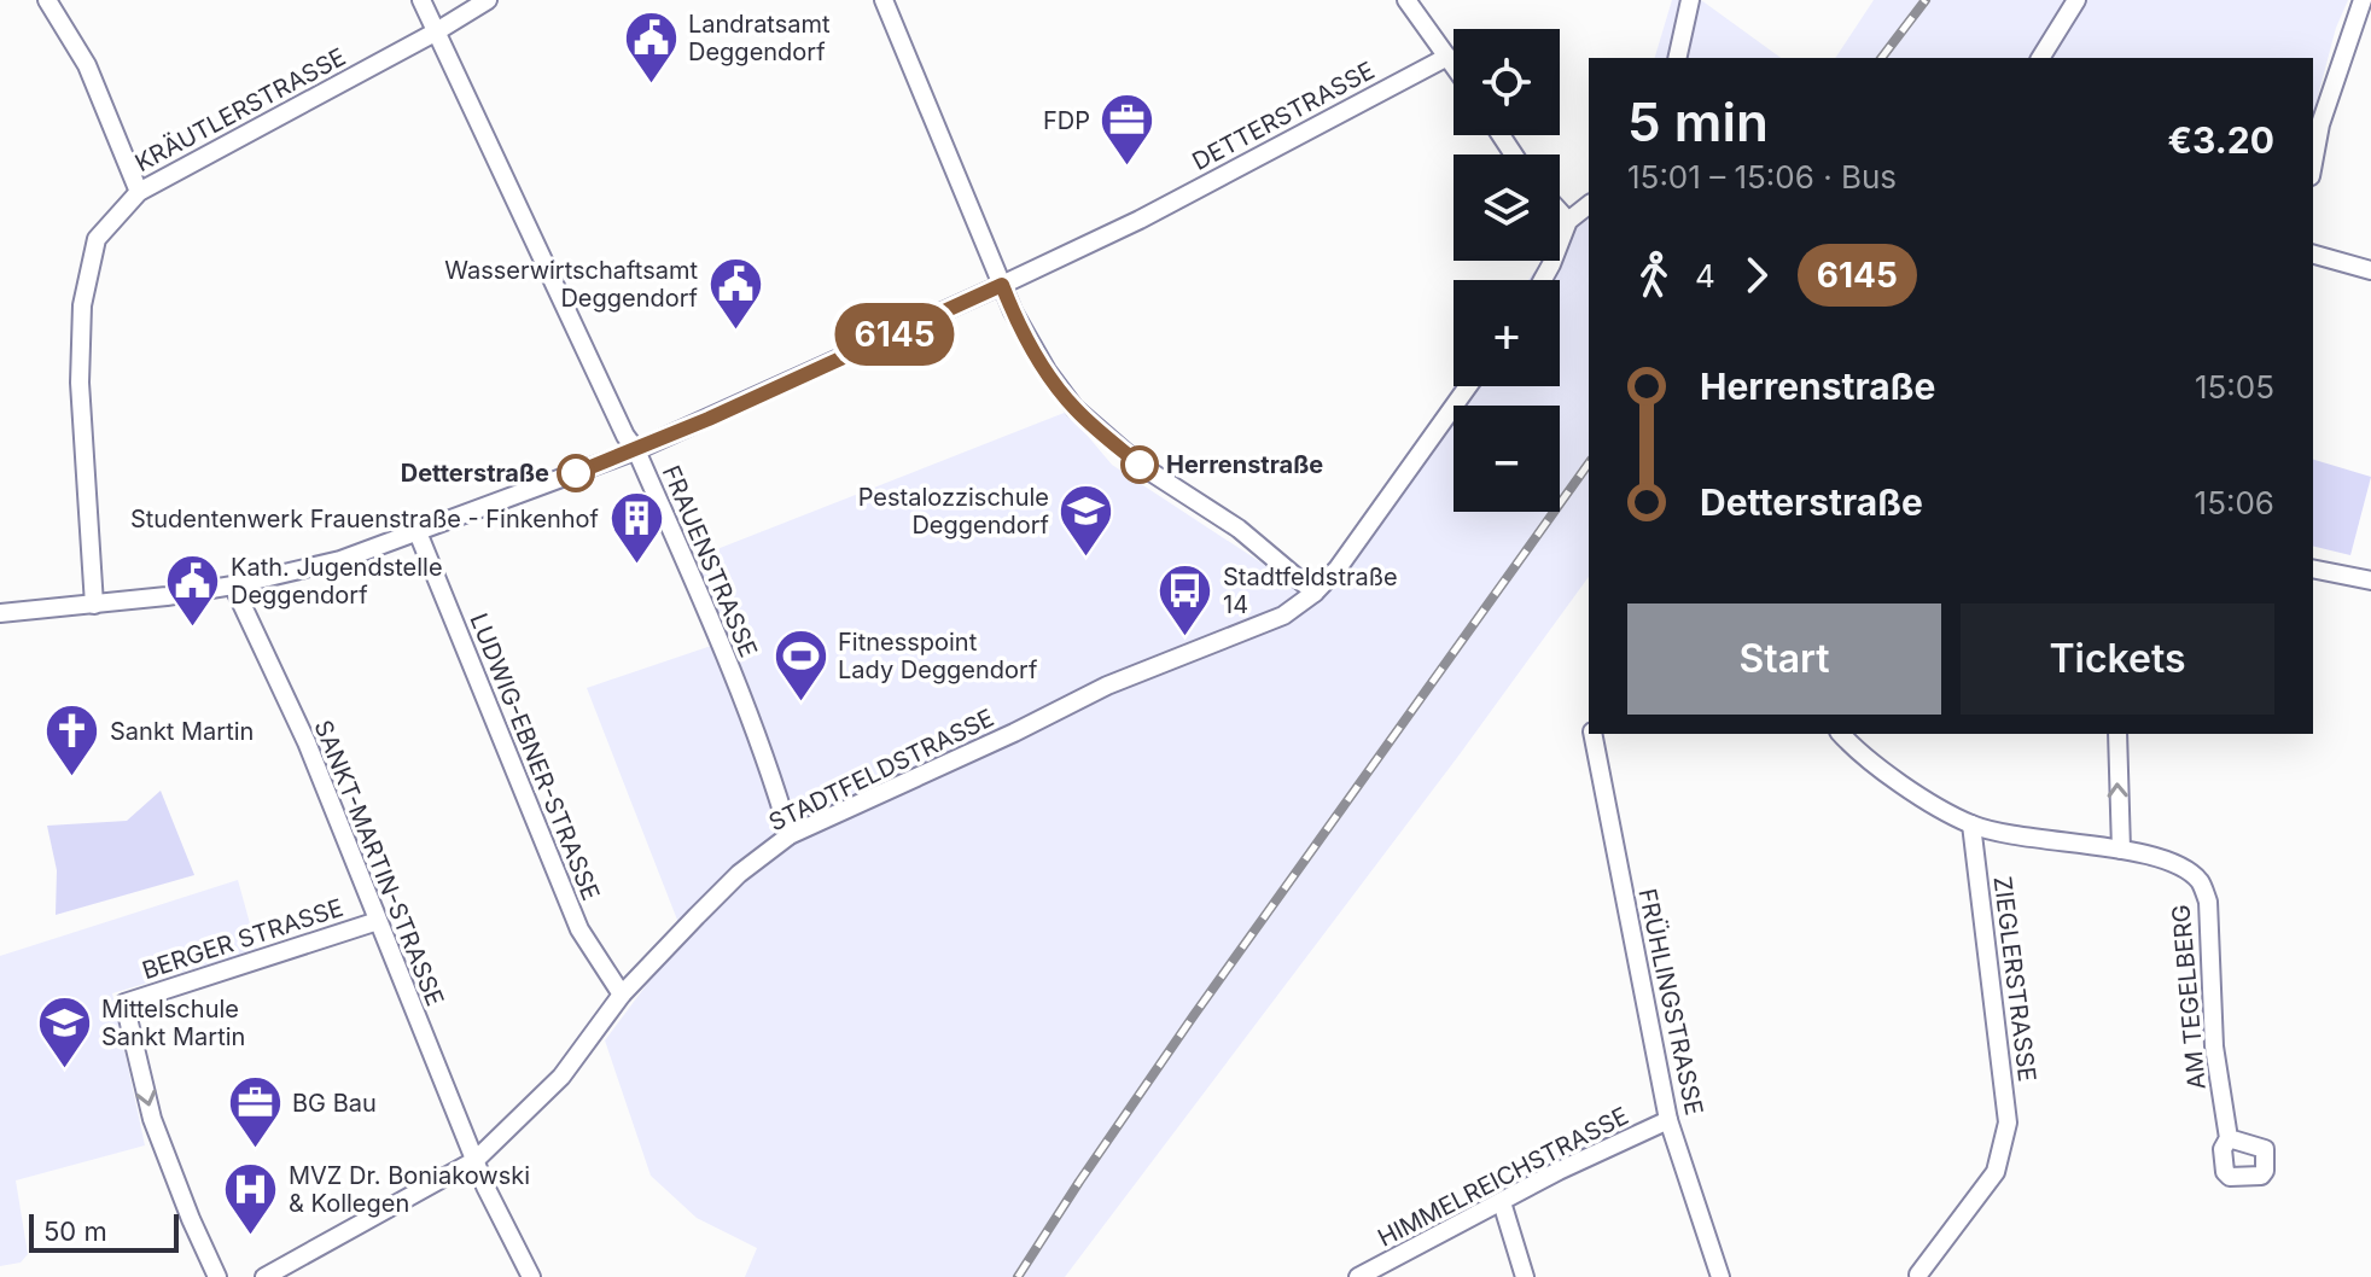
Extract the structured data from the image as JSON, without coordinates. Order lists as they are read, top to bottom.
{
  "streets": {
    "street": [
      "KRÄUTLERSTRASSE",
      "DETTERSTRASSE",
      "FRAUENSTRASSE",
      "LUDWIG-EBNER-STRASSE",
      "STADTFELDSTRASSE",
      "SANKT-MARTIN-STRASSE",
      "BERGER STRASSE",
      "ZIEGLERSTRASSE",
      "AM TEGELBERG",
      "FRÜHLINGSTRASSE",
      "HIMMELREICHSTRASSE"
    ]
  },
  "crossings": [
    ["KRÄUTLERSTRASSE", "DETTERSTRASSE"],
    ["KRÄUTLERSTRASSE", "FRAUENSTRASSE"],
    ["DETTERSTRASSE", "FRAUENSTRASSE"],
    ["DETTERSTRASSE", "LUDWIG-EBNER-STRASSE"],
    ["DETTERSTRASSE", "SANKT-MARTIN-STRASSE"],
    ["FRAUENSTRASSE", "STADTFELDSTRASSE"],
    ["LUDWIG-EBNER-STRASSE", "STADTFELDSTRASSE"],
    ["STADTFELDSTRASSE", "SANKT-MARTIN-STRASSE"],
    ["SANKT-MARTIN-STRASSE", "BERGER STRASSE"],
    ["ZIEGLERSTRASSE", "AM TEGELBERG"],
    ["FRÜHLINGSTRASSE", "HIMMELREICHSTRASSE"]
  ],
  "places": {
    "public building": ["Landratsamt Deggendorf", "Wasserwirtschaftsamt Deggendorf", "Kath. Jugendstelle Deggendorf"],
    "office": ["FDP", "BG Bau"],
    "other": ["Herrenstraße", "Detterstraße"],
    "school or university": ["Pestalozzischule Deggendorf", "Mittelschule Sankt Martin"],
    "building": ["Studentenwerk Frauenstraße - Finkenhof"],
    "bus stop": ["Stadtfeldstraße 14"],
    "sports": ["Fitnesspoint Lady Deggendorf"],
    "church": ["Sankt Martin"],
    "hospital": ["MVZ Dr. Boniakowski & Kollegen"]
  },
  "lines": ["bus line 6145"],
  "scale_bar": "50 m",
  "page": {
    "on_map": "6145",
    "map_buttons": ["+", "−"],
    "heading": ["5 min", "15:01 – 15:06 · Bus", "€3.20"],
    "legs": ["4", "6145"],
    "list": [
      {
        "name": "Herrenstraße",
        "value": "15:05"
      },
      {
        "name": "Detterstraße",
        "value": "15:06"
      }
    ],
    "buttons": ["Start", "Tickets"],
    "scale": "50 m"
  }
}
